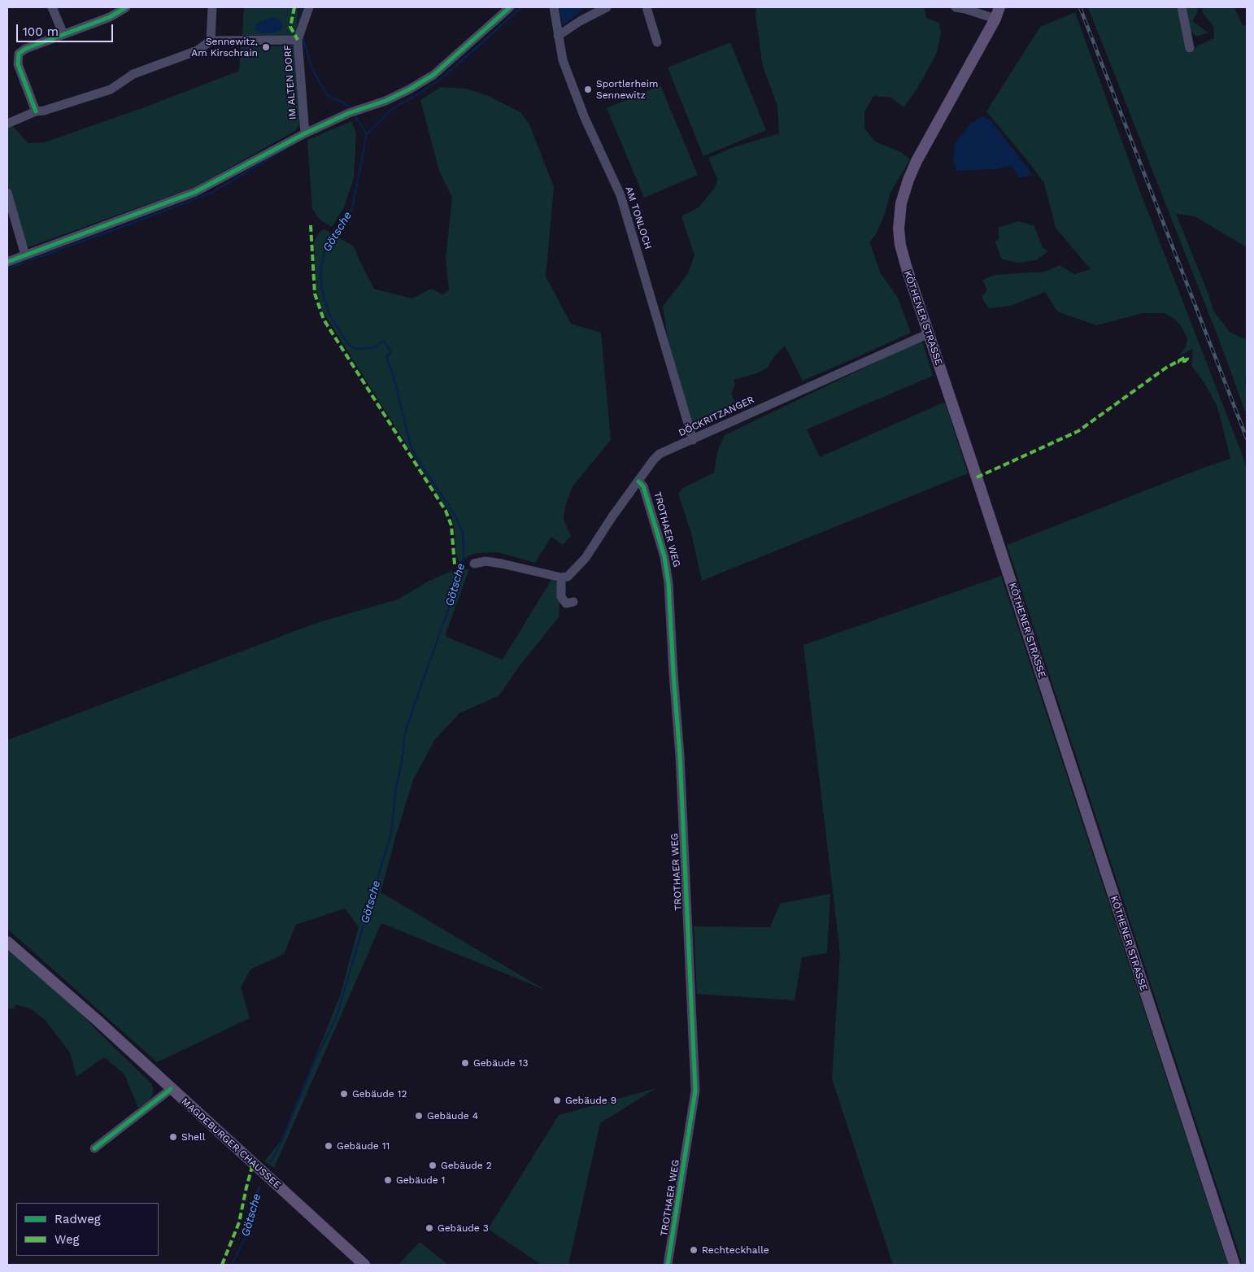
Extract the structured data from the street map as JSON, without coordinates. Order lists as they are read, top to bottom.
{
  "streets": {
    "main road": ["KÖTHENER STRASSE", "MAGDEBURGER CHAUSSEE"],
    "street": [
      "IM ALTEN DORF",
      "AM TONLOCH",
      "DÖCKRITZANGER",
      "TROTHAER WEG"
    ]
  },
  "crossings": [
    ["AM TONLOCH", "DÖCKRITZANGER"],
    ["KÖTHENER STRASSE", "DÖCKRITZANGER"],
    ["DÖCKRITZANGER", "TROTHAER WEG"]
  ],
  "water": ["Götsche"],
  "places": [
    "Sennewitz, Am Kirschrain",
    "Sportlerheim Sennewitz",
    "Gebäude 13",
    "Gebäude 12",
    "Gebäude 9",
    "Gebäude 4",
    "Shell",
    "Gebäude 11",
    "Gebäude 2",
    "Gebäude 1",
    "Gebäude 3",
    "Rechteckhalle"
  ],
  "legend": ["Radweg", "Weg"],
  "scale_bar": "100 m"
}
